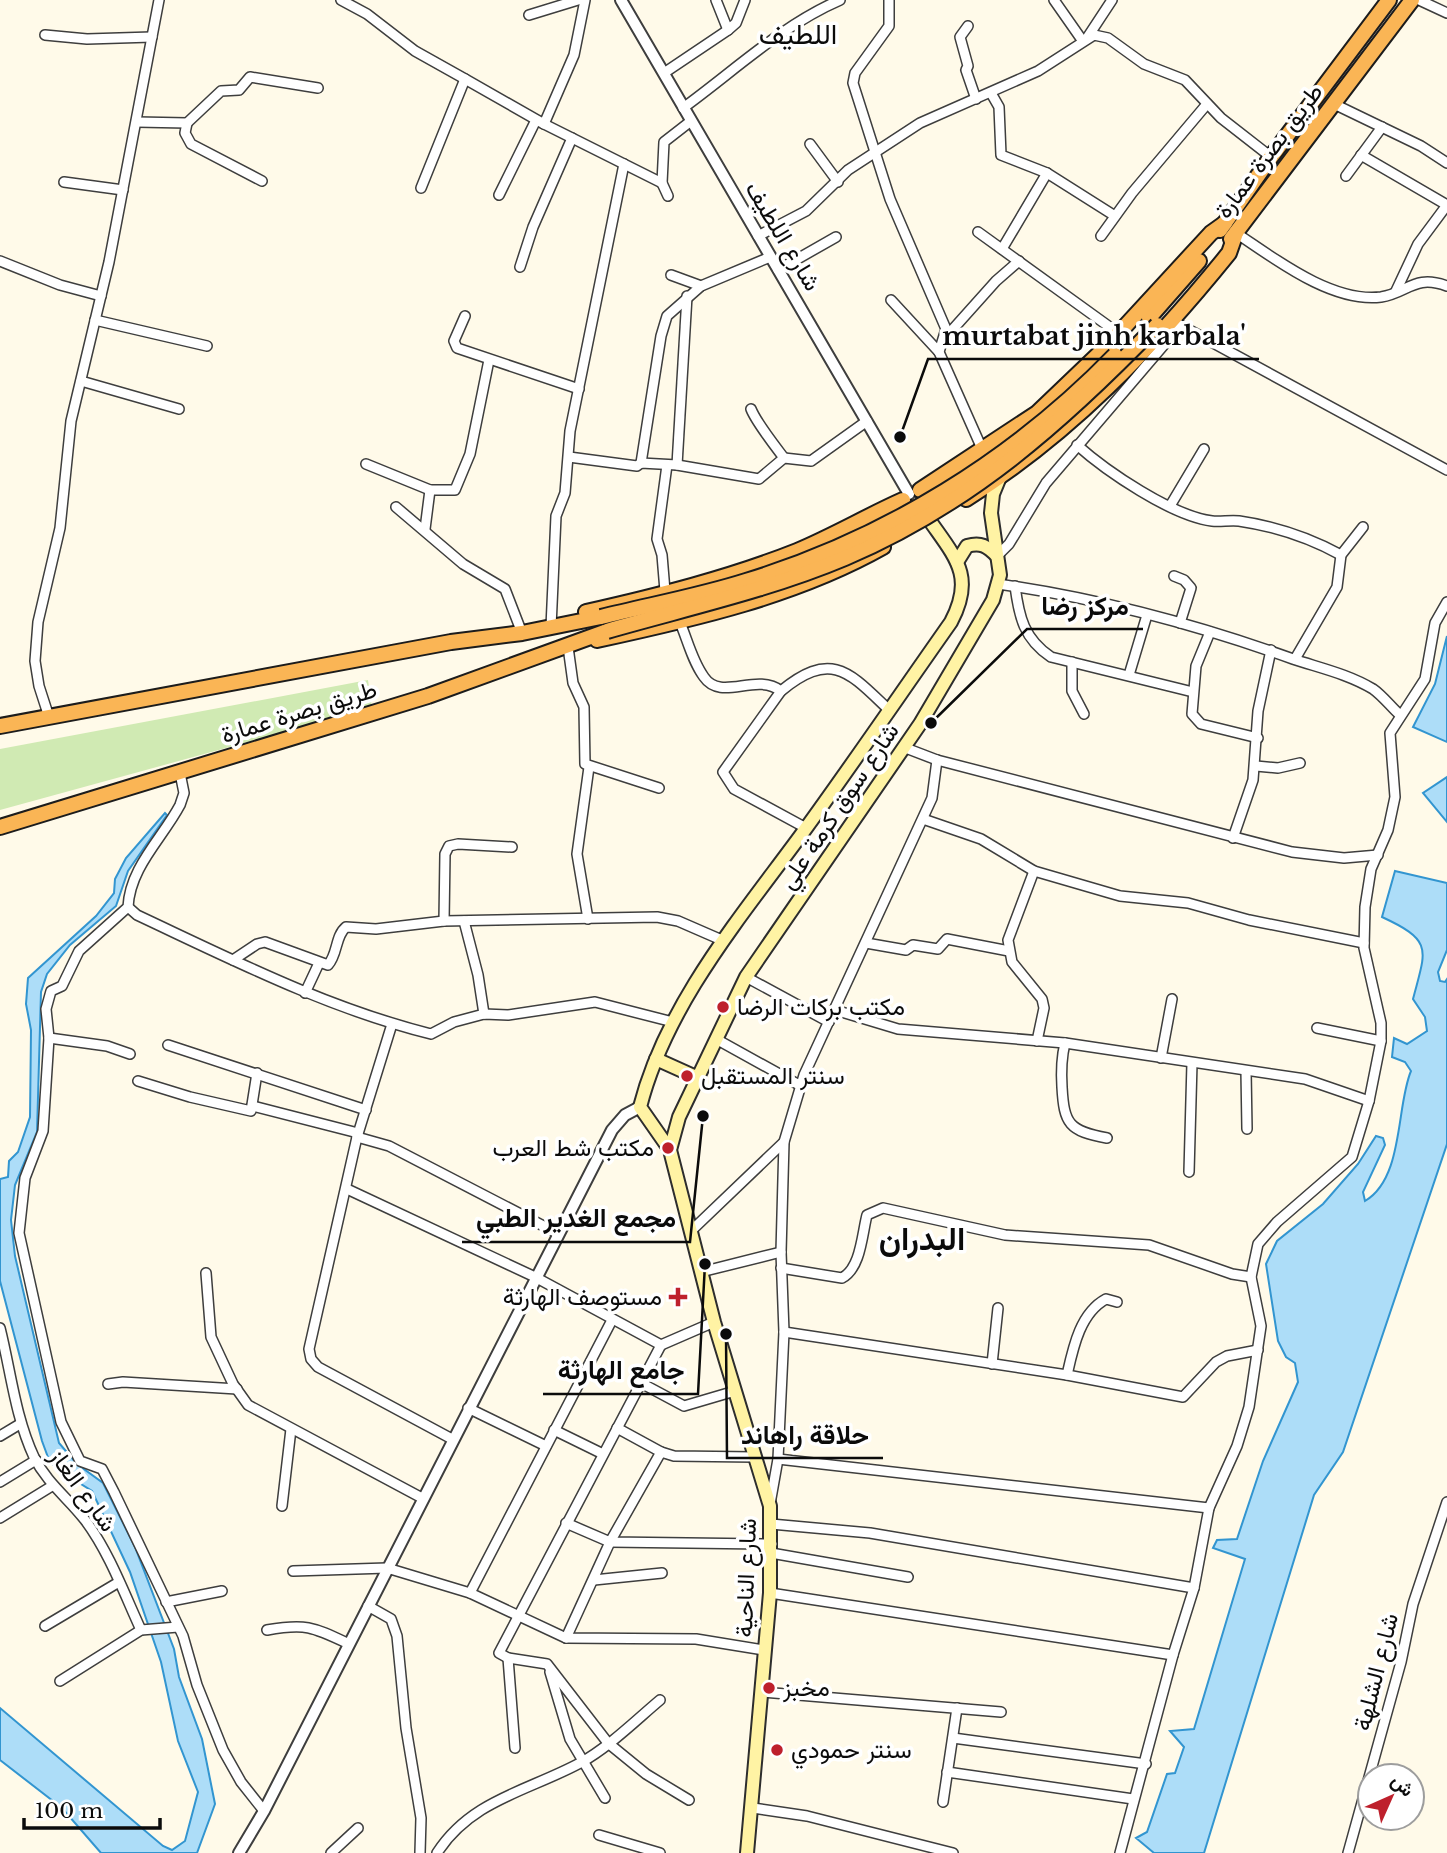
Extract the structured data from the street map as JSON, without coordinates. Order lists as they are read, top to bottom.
{
  "streets": {
    "highway": ["طريق بصرة عمارة"],
    "main road": ["شارع سوق كرمة علي", "شارع الناحية"],
    "street": ["شارع اللطيف", "شارع الغاز", "شارع الشلهة"]
  },
  "crossings": [
    ["شارع سوق كرمة علي", "شارع الناحية"]
  ],
  "districts": ["اللطيف", "البدران"],
  "places": {
    "other": [
      "murtabat jinh karbala'",
      "مركز رضا",
      "مكتب بركات الرضا",
      "سنتر المستقبل",
      "مجمع الغدير الطبي",
      "مكتب شط العرب",
      "جامع الهارثة",
      "حلاقة راهاند",
      "مخبز",
      "سنتر حمودي"
    ],
    "health": ["مستوصف الهارثة"]
  },
  "scale_bar": "100 m",
  "north": "top right"
}
